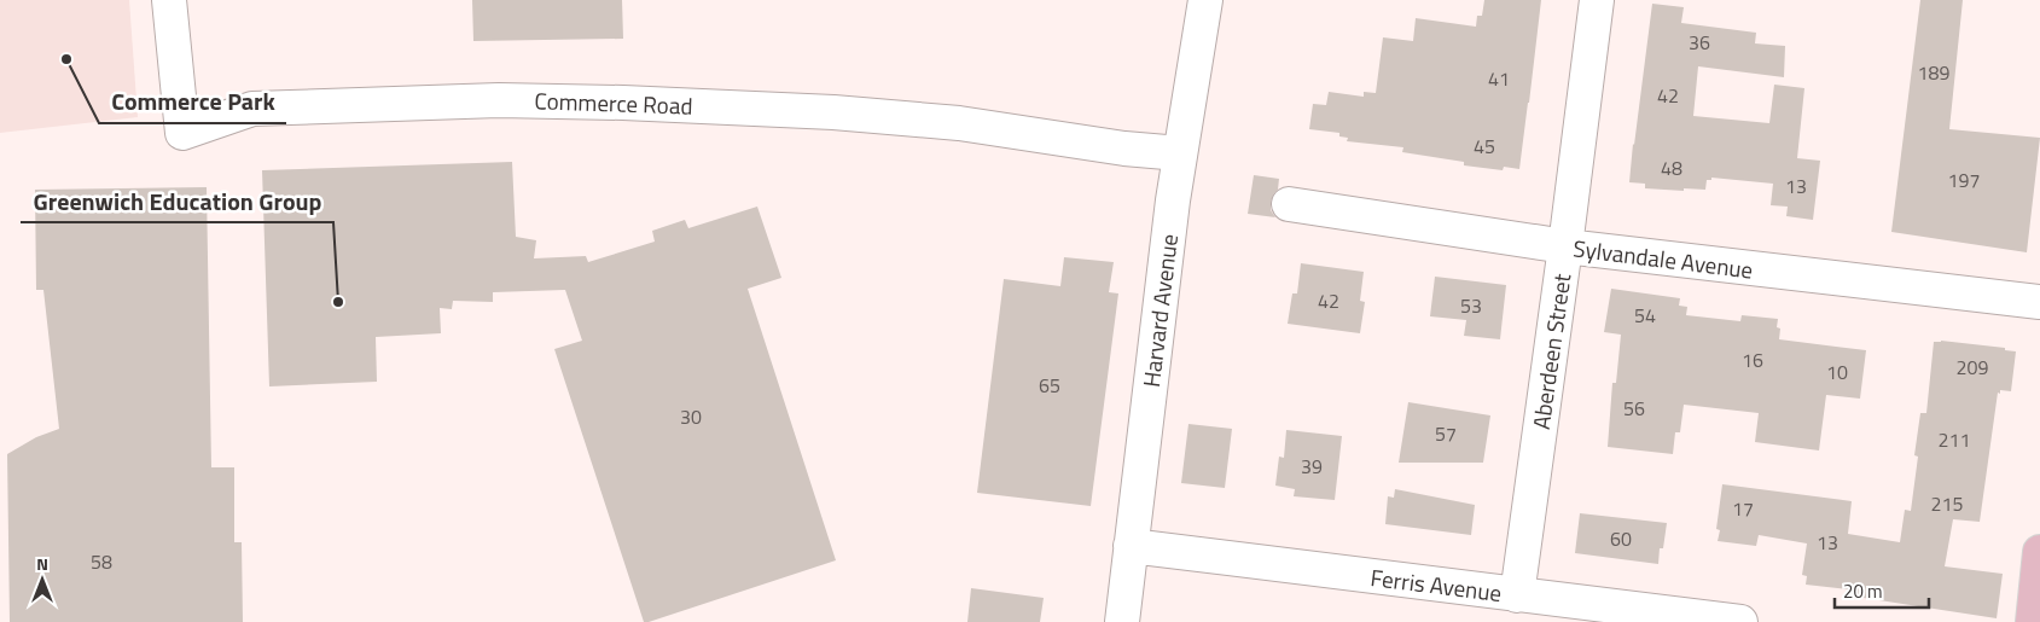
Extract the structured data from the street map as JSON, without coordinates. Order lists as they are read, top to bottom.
{
  "streets": {
    "street": [
      "Commerce Road",
      "Sylvandale Avenue",
      "Harvard Avenue",
      "Aberdeen Street",
      "Ferris Avenue"
    ]
  },
  "crossings": [
    ["Commerce Road", "Harvard Avenue"],
    ["Sylvandale Avenue", "Aberdeen Street"],
    ["Harvard Avenue", "Ferris Avenue"],
    ["Aberdeen Street", "Ferris Avenue"]
  ],
  "places": ["Commerce Park", "Greenwich Education Group"],
  "house_numbers": [
    "36",
    "189",
    "41",
    "42",
    "45",
    "48",
    "197",
    "13",
    "42",
    "53",
    "54",
    "16",
    "209",
    "10",
    "65",
    "56",
    "30",
    "57",
    "211",
    "39",
    "215",
    "17",
    "60",
    "13",
    "58"
  ],
  "scale_bar": "20 m",
  "north": "top"
}
